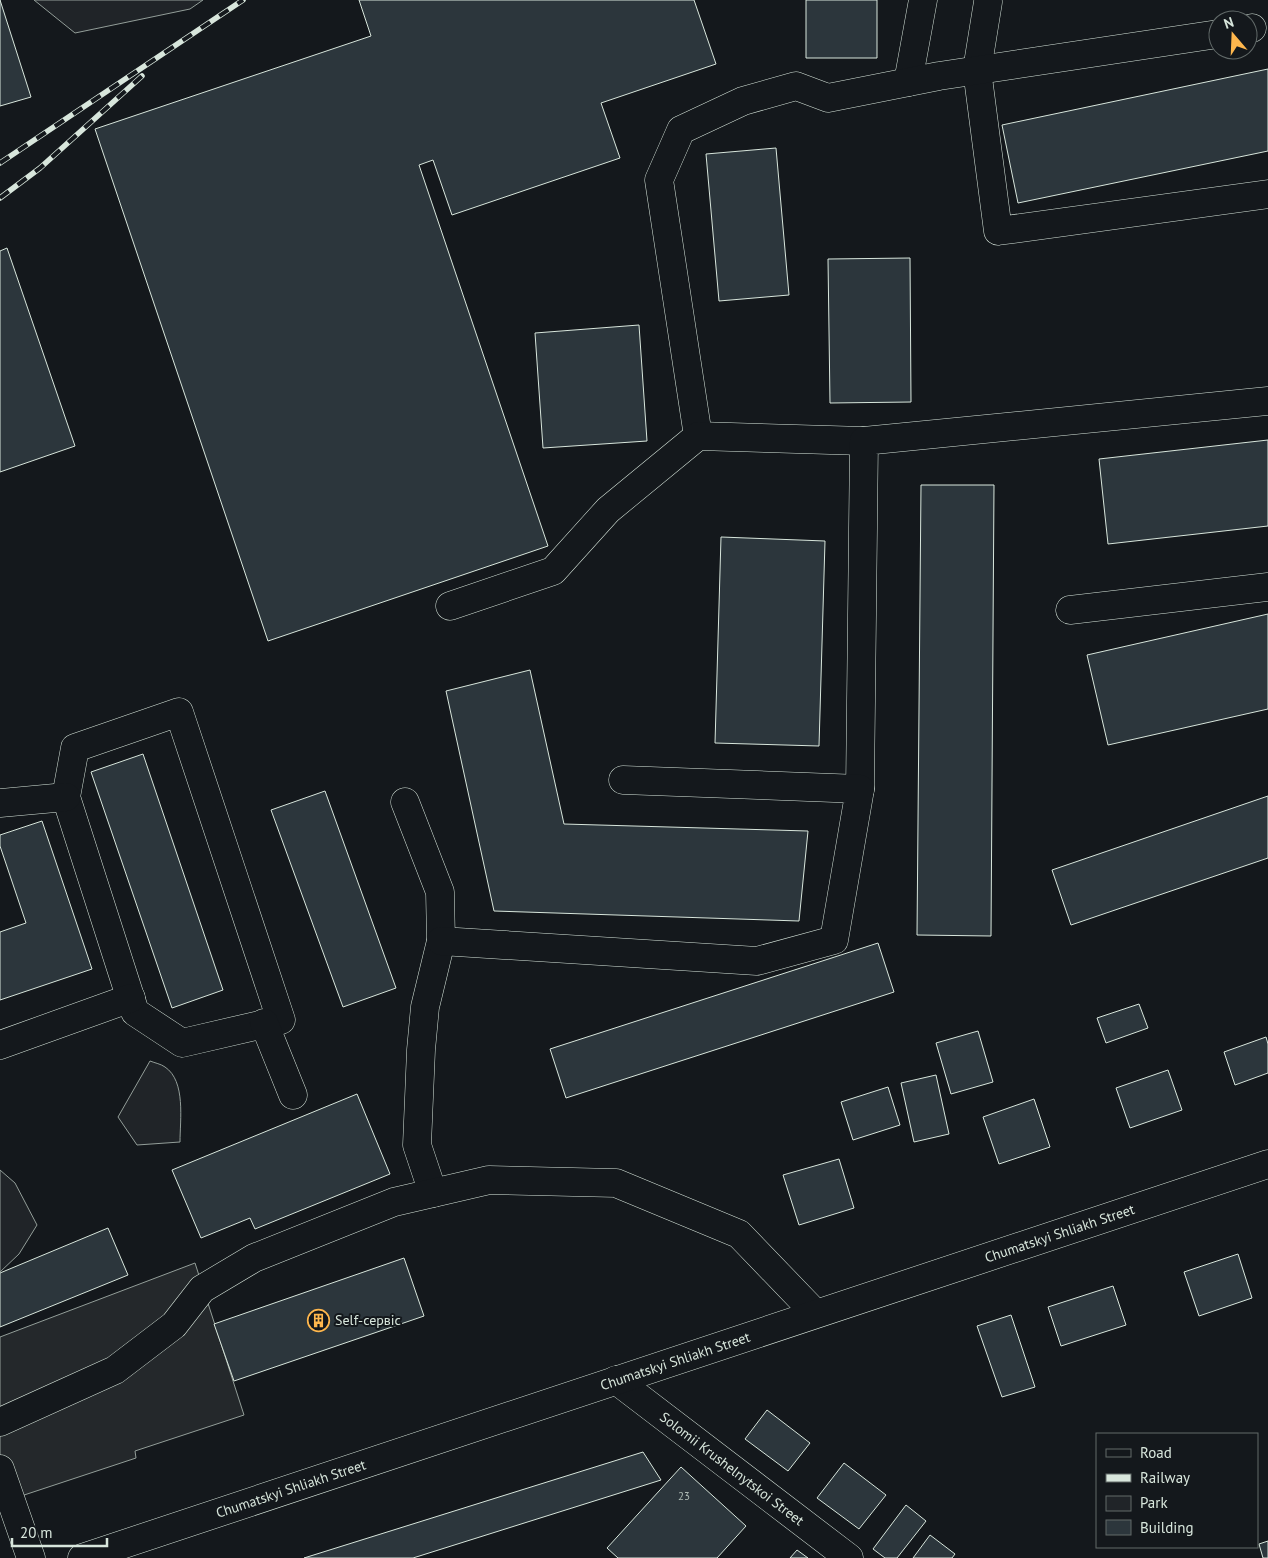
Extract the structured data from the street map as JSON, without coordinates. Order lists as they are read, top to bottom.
{
  "streets": {
    "main road": ["Chumatskyi Shliakh Street", "Solomii Krushelnytskoi Street"]
  },
  "crossings": [
    ["Chumatskyi Shliakh Street", "Solomii Krushelnytskoi Street"]
  ],
  "places": {
    "building": ["Self-сервіс"]
  },
  "house_numbers": ["23"],
  "legend": [
    "Road",
    "Railway",
    "Park",
    "Building"
  ],
  "scale_bar": "20 m",
  "north": "top"
}
